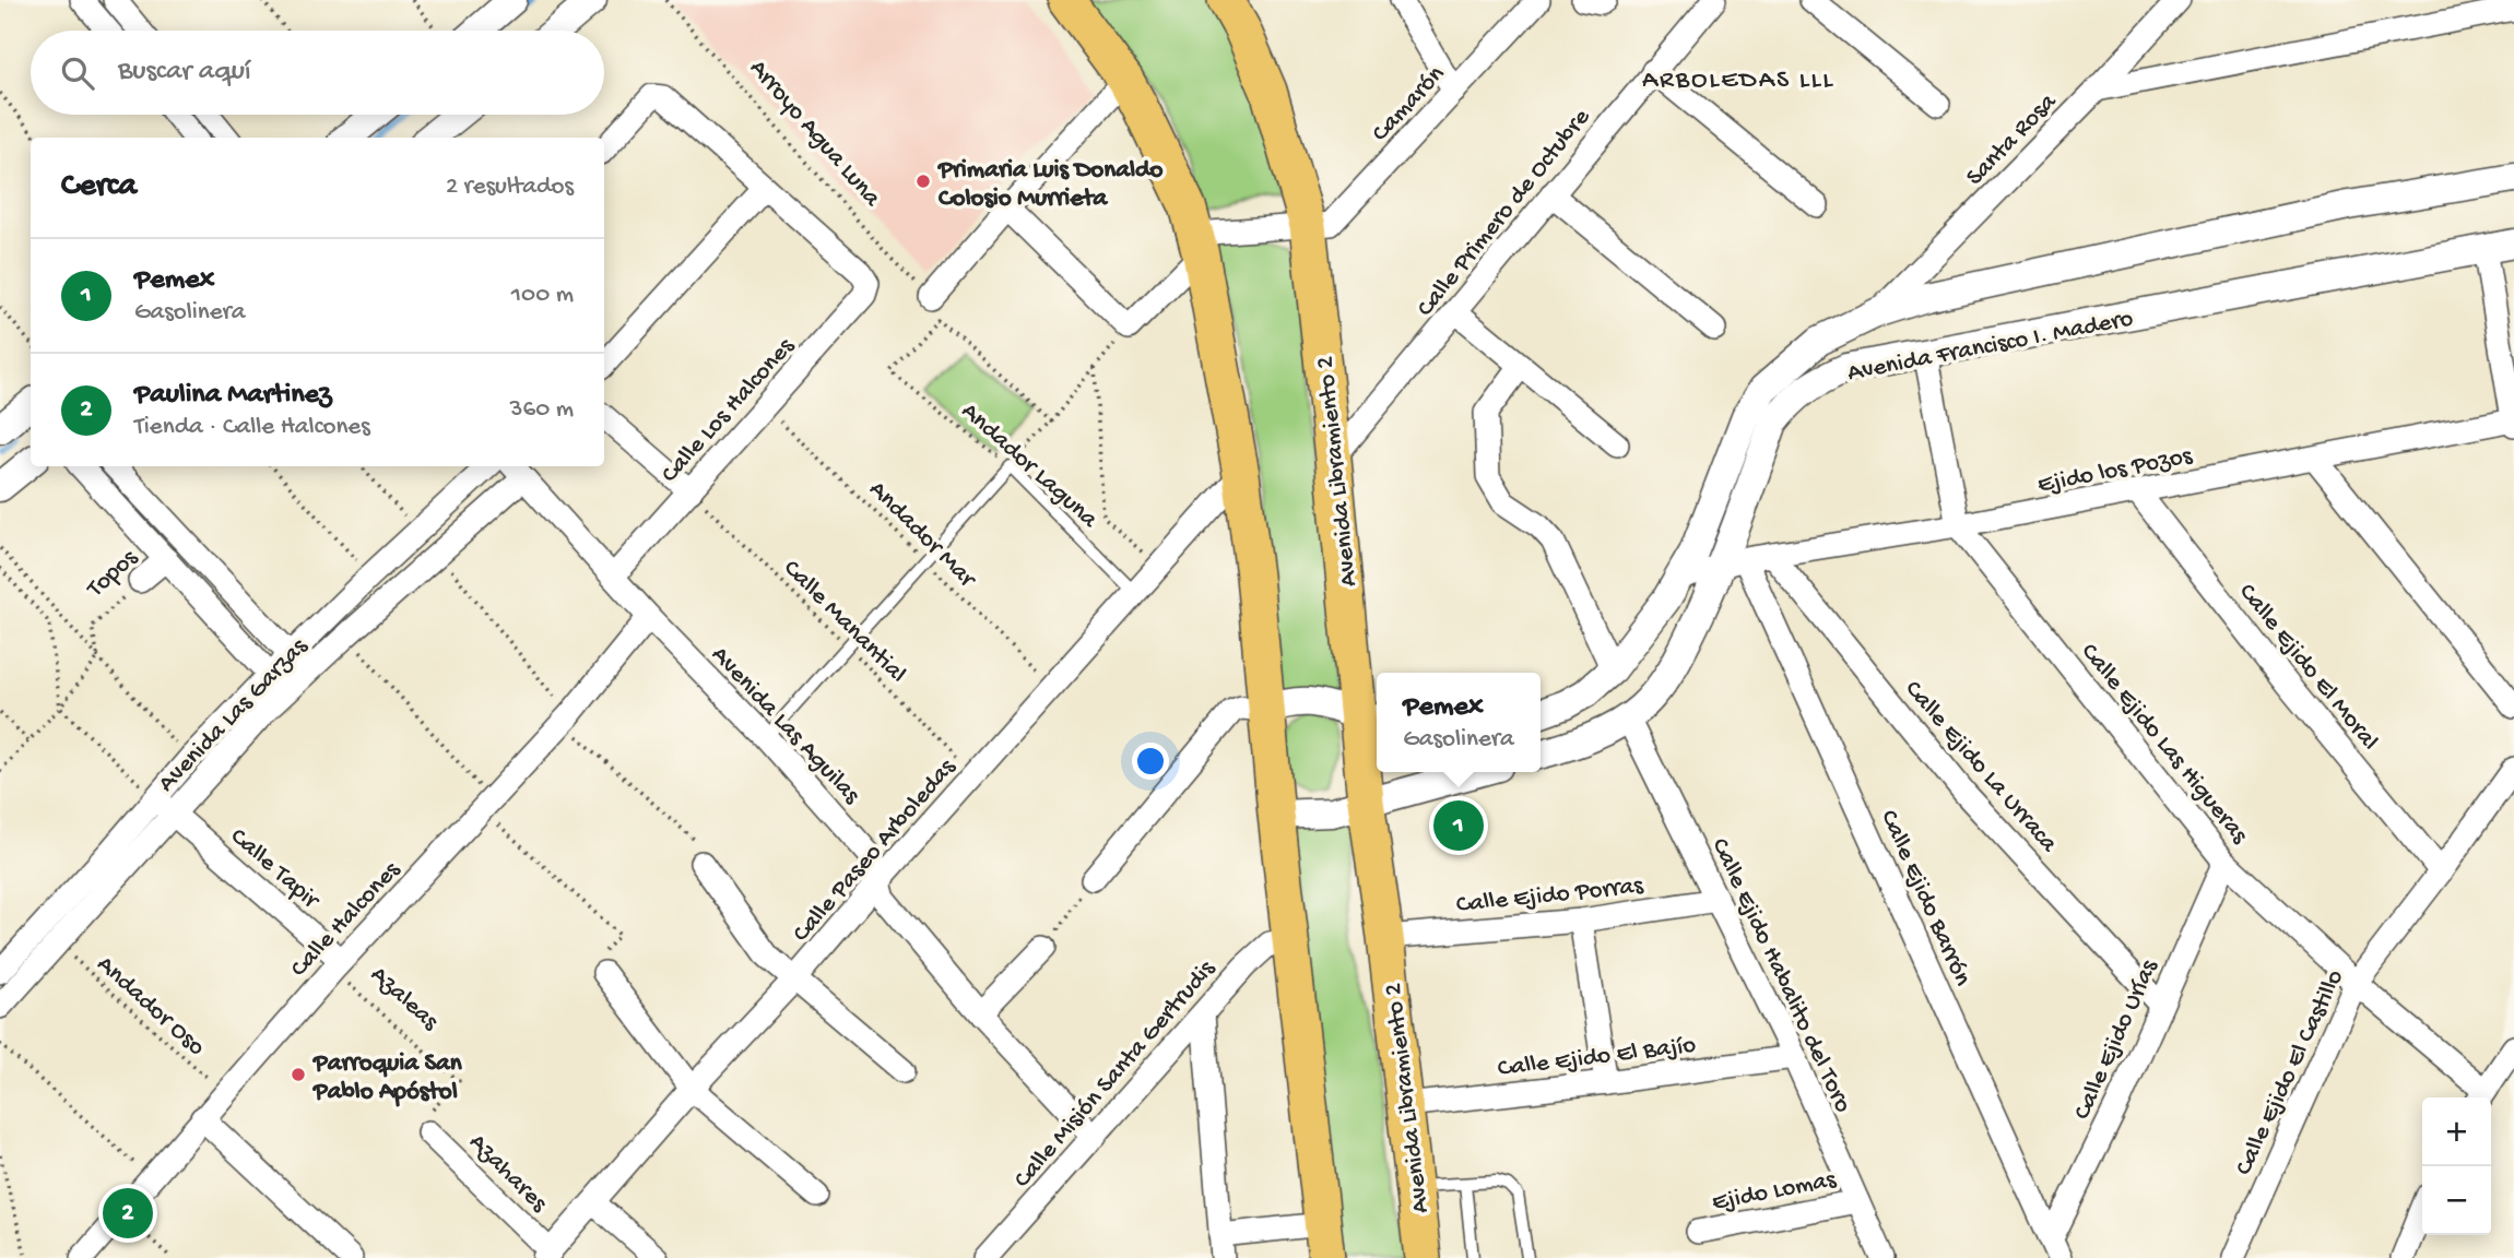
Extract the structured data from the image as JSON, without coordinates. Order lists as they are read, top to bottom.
{
  "streets": {
    "main road": ["Avenida Libramiento 2"],
    "street": [
      "Camarón",
      "Santa Rosa",
      "Calle Primero de Octubre",
      "Avenida Francisco I. Madero",
      "Calle Los Halcones",
      "Ejido los Pozos",
      "Topos",
      "Calle Ejido El Moral",
      "Avenida Las Garzas",
      "Avenida Las Aguilas",
      "Calle Ejido Las Higueras",
      "Calle Ejido La Urraca",
      "Calle Paseo Arboledas",
      "Calle Tapir",
      "Calle Ejido Porras",
      "Calle Ejido Barrón",
      "Calle Halcones",
      "Calle Ejido Habalito del Toro",
      "Calle Ejido Urías",
      "Calle Ejido El Bajío",
      "Calle Ejido El Castillo",
      "Calle Misión Santa Gertrudis",
      "Azahares",
      "Ejido Lomas"
    ],
    "lane": ["Andador Laguna"],
    "path": [
      "Arroyo Agua Luna",
      "Andador Mar",
      "Calle Manantial",
      "Azaleas",
      "Andador Oso"
    ]
  },
  "crossings": [
    ["Camarón", "Avenida Libramiento 2"],
    ["Santa Rosa", "Avenida Francisco I. Madero"],
    ["Calle Primero de Octubre", "Avenida Libramiento 2"],
    ["Avenida Francisco I. Madero", "Ejido los Pozos"],
    ["Avenida Francisco I. Madero", "Calle Ejido Las Higueras"],
    ["Avenida Francisco I. Madero", "Calle Ejido Barrón"],
    ["Avenida Francisco I. Madero", "Calle Ejido Habalito del Toro"],
    ["Calle Los Halcones", "Andador Mar"],
    ["Calle Los Halcones", "Calle Manantial"],
    ["Calle Los Halcones", "Avenida Las Aguilas"],
    ["Andador Laguna", "Calle Paseo Arboledas"],
    ["Ejido los Pozos", "Calle Ejido El Moral"],
    ["Ejido los Pozos", "Calle Ejido Las Higueras"],
    ["Ejido los Pozos", "Calle Ejido La Urraca"],
    ["Ejido los Pozos", "Calle Ejido Barrón"],
    ["Avenida Libramiento 2", "Calle Ejido Porras"],
    ["Avenida Libramiento 2", "Calle Ejido El Bajío"],
    ["Andador Mar", "Calle Paseo Arboledas"],
    ["Calle Manantial", "Calle Paseo Arboledas"],
    ["Calle Ejido El Moral", "Calle Ejido El Castillo"],
    ["Avenida Las Garzas", "Avenida Las Aguilas"],
    ["Avenida Las Garzas", "Calle Tapir"],
    ["Avenida Las Garzas", "Andador Oso"],
    ["Avenida Las Aguilas", "Calle Paseo Arboledas"],
    ["Avenida Las Aguilas", "Calle Halcones"],
    ["Avenida Las Aguilas", "Calle Misión Santa Gertrudis"],
    ["Calle Ejido Las Higueras", "Calle Ejido Urías"],
    ["Calle Ejido Las Higueras", "Calle Ejido El Castillo"],
    ["Calle Ejido La Urraca", "Calle Ejido Urías"],
    ["Calle Paseo Arboledas", "Azahares"],
    ["Calle Tapir", "Calle Halcones"],
    ["Calle Tapir", "Azaleas"],
    ["Calle Ejido Porras", "Calle Ejido Habalito del Toro"],
    ["Calle Ejido Barrón", "Calle Ejido Urías"],
    ["Calle Halcones", "Azaleas"],
    ["Calle Halcones", "Andador Oso"],
    ["Calle Ejido Habalito del Toro", "Calle Ejido El Bajío"],
    ["Calle Ejido Habalito del Toro", "Ejido Lomas"],
    ["Azaleas", "Azahares"]
  ],
  "districts": ["ARBOLEDAS LLL"],
  "places": ["Primaria Luis Donaldo Colosio Murrieta", "Parroquia San Pablo Apóstol"],
  "page": {
    "search": "Buscar aquí",
    "heading": ["Cerca", "2 resultados"],
    "list": [
      {
        "mark": "1",
        "name": "Pemex",
        "note": "Gasolinera",
        "value": "100 m"
      },
      {
        "mark": "2",
        "name": "Paulina Martinez",
        "note": "Tienda · Calle Halcones",
        "value": "360 m"
      }
    ],
    "popup": ["Pemex", "Gasolinera"],
    "pins": ["1", "2"],
    "map_buttons": ["+", "−"]
  }
}
